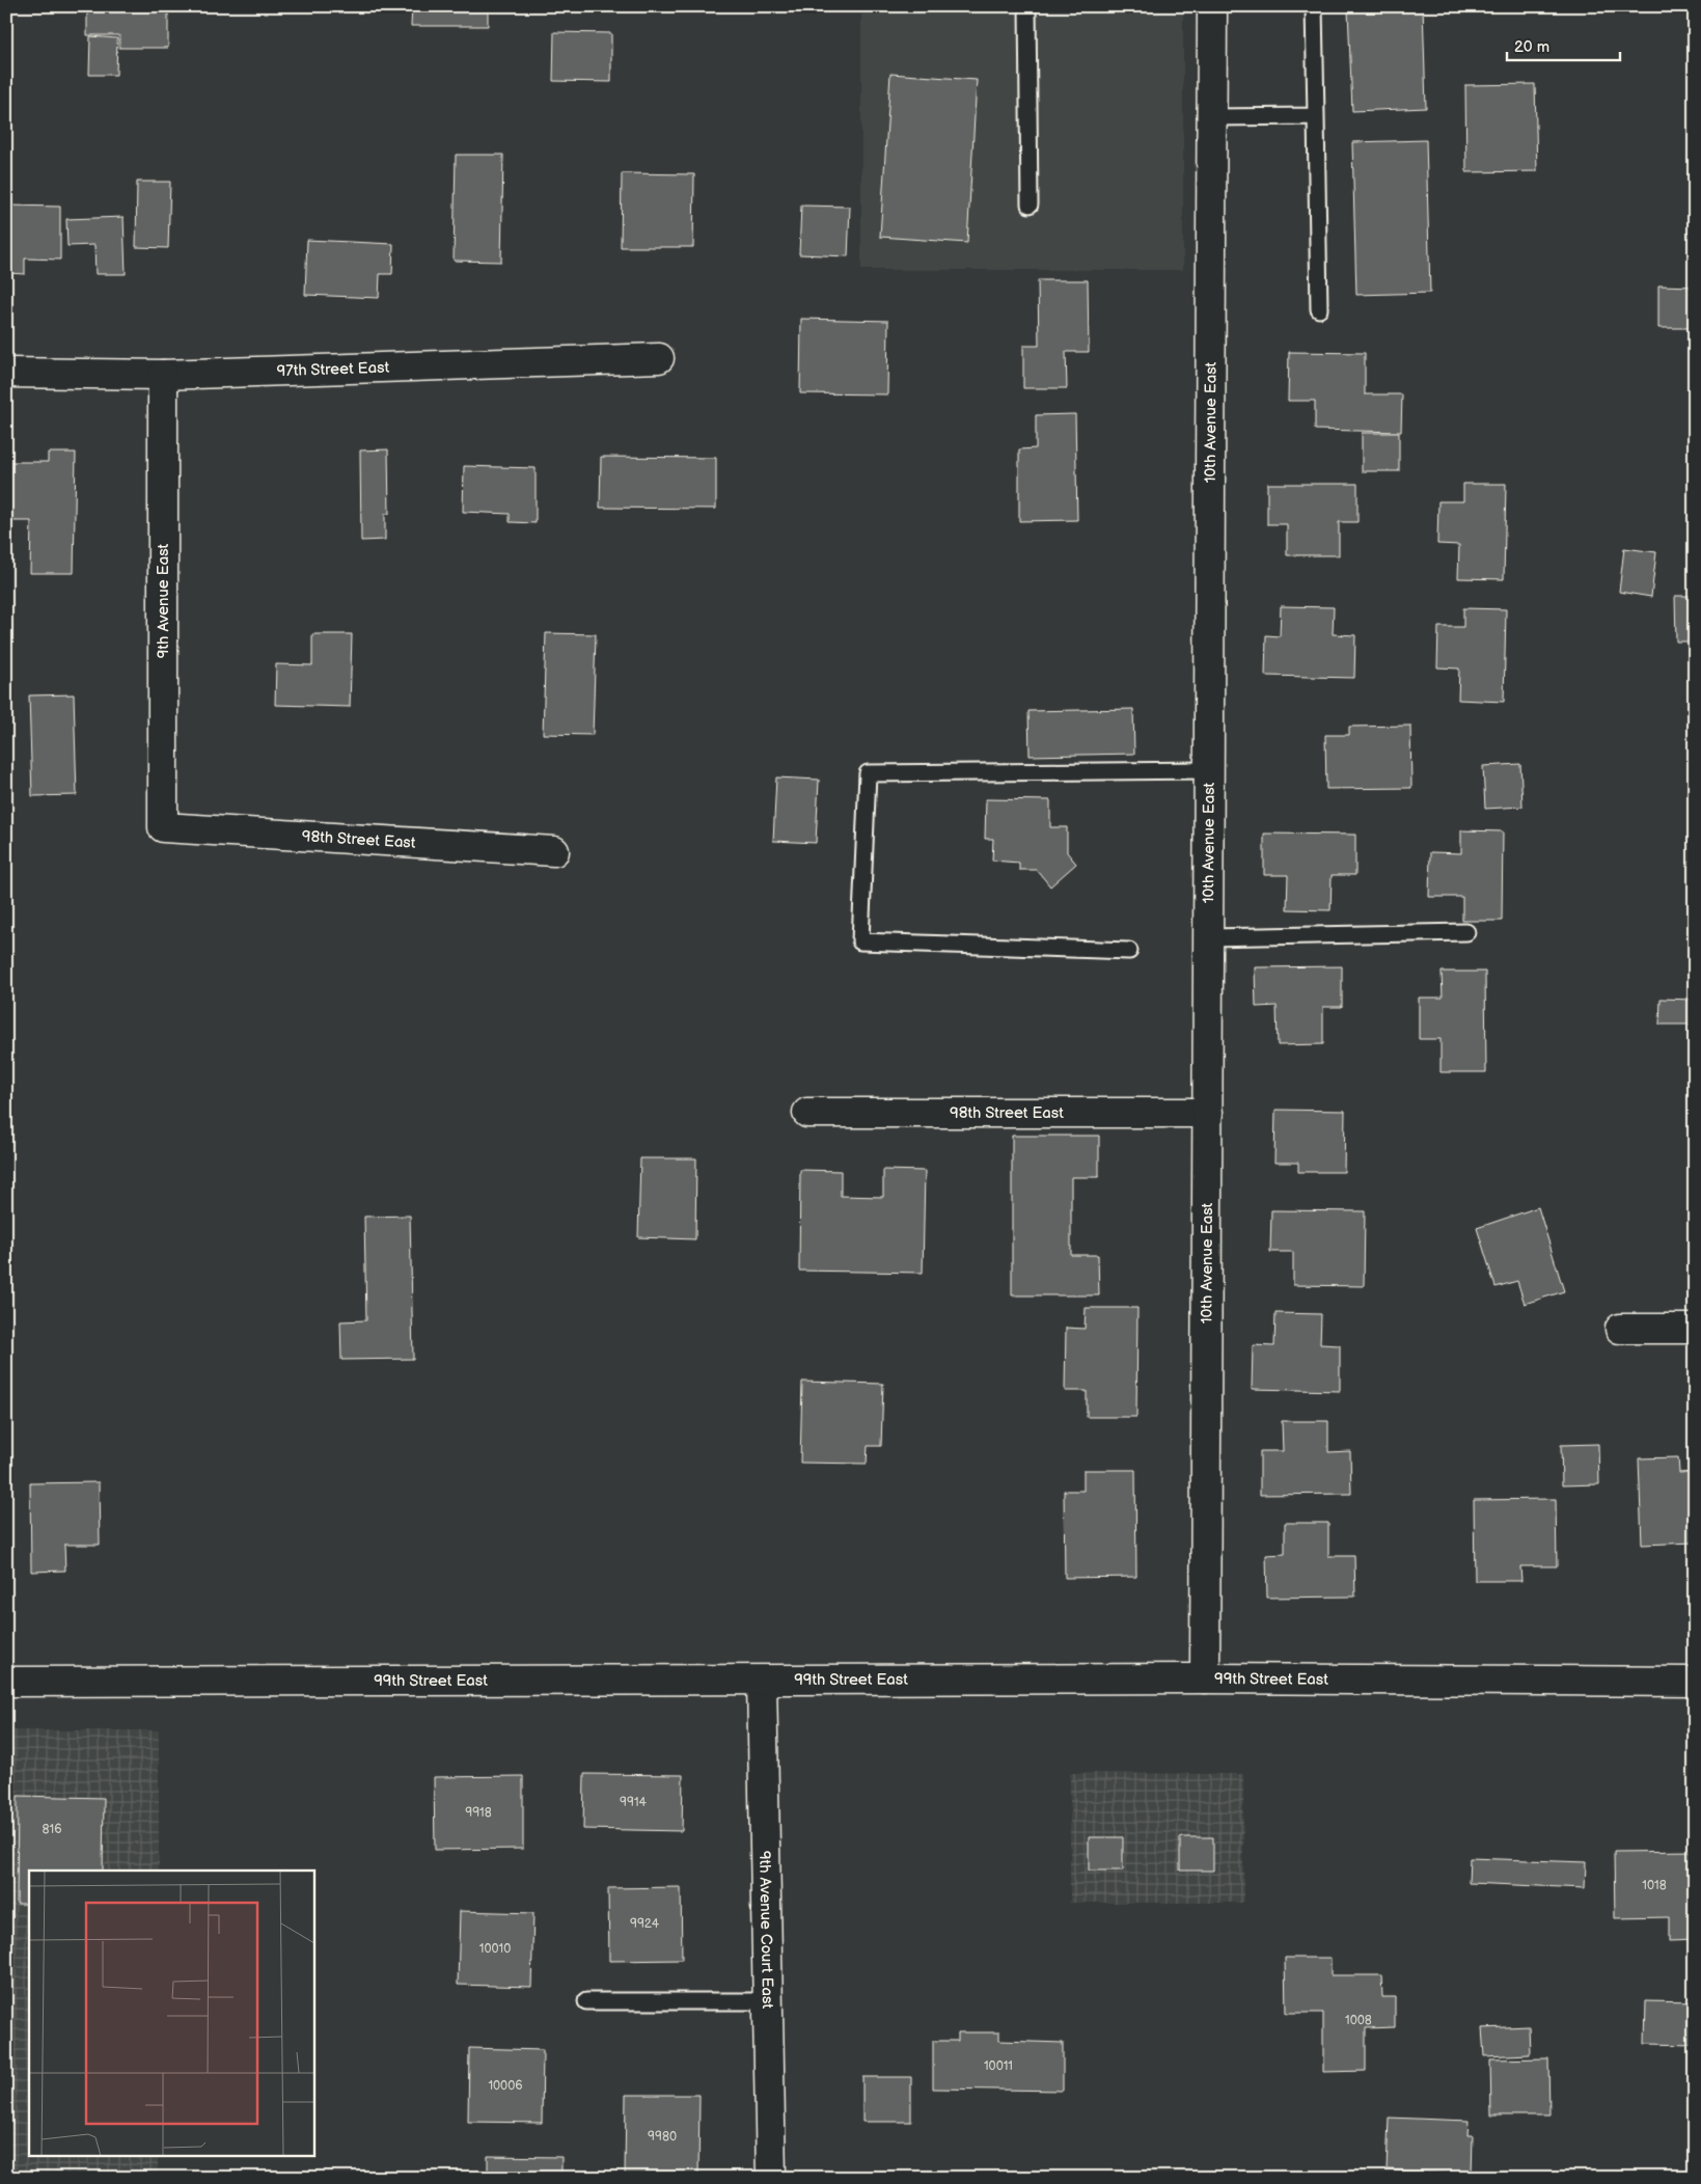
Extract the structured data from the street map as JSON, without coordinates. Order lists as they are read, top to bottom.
{
  "streets": {
    "street": [
      "97th Street East",
      "10th Avenue East",
      "9th Avenue East",
      "98th Street East",
      "99th Street East",
      "9th Avenue Court East"
    ]
  },
  "crossings": [
    ["97th Street East", "9th Avenue East"],
    ["10th Avenue East", "98th Street East"],
    ["10th Avenue East", "99th Street East"],
    ["9th Avenue East", "98th Street East"],
    ["99th Street East", "9th Avenue Court East"]
  ],
  "house_numbers": [
    "9914",
    "9918",
    "816",
    "1018",
    "9924",
    "10010",
    "1008",
    "10011",
    "10006",
    "9980"
  ],
  "scale_bar": "20 m"
}
